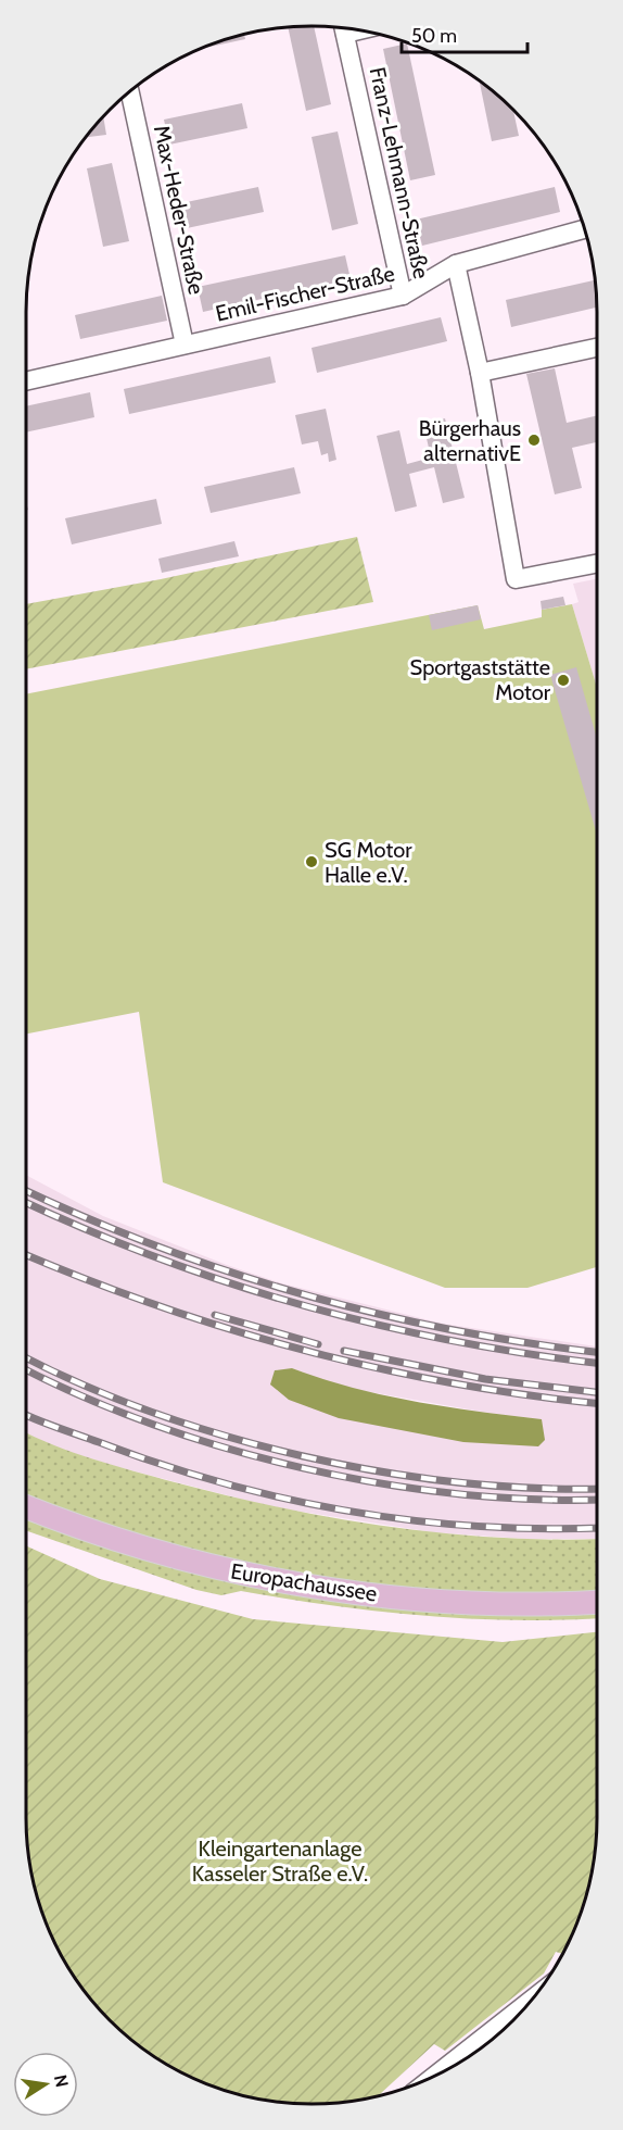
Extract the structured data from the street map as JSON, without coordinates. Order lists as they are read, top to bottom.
{
  "streets": {
    "main road": ["Europachaussee"],
    "street": ["Franz-Lehmann-Straße", "Max-Heder-Straße", "Emil-Fischer-Straße"]
  },
  "crossings": [
    ["Franz-Lehmann-Straße", "Emil-Fischer-Straße"],
    ["Max-Heder-Straße", "Emil-Fischer-Straße"]
  ],
  "parks": ["Kleingartenanlage Kasseler Straße e.V."],
  "places": ["Bürgerhaus alternativE", "Sportgaststätte Motor", "SG Motor Halle e.V."],
  "scale_bar": "50 m",
  "north": "right"
}
